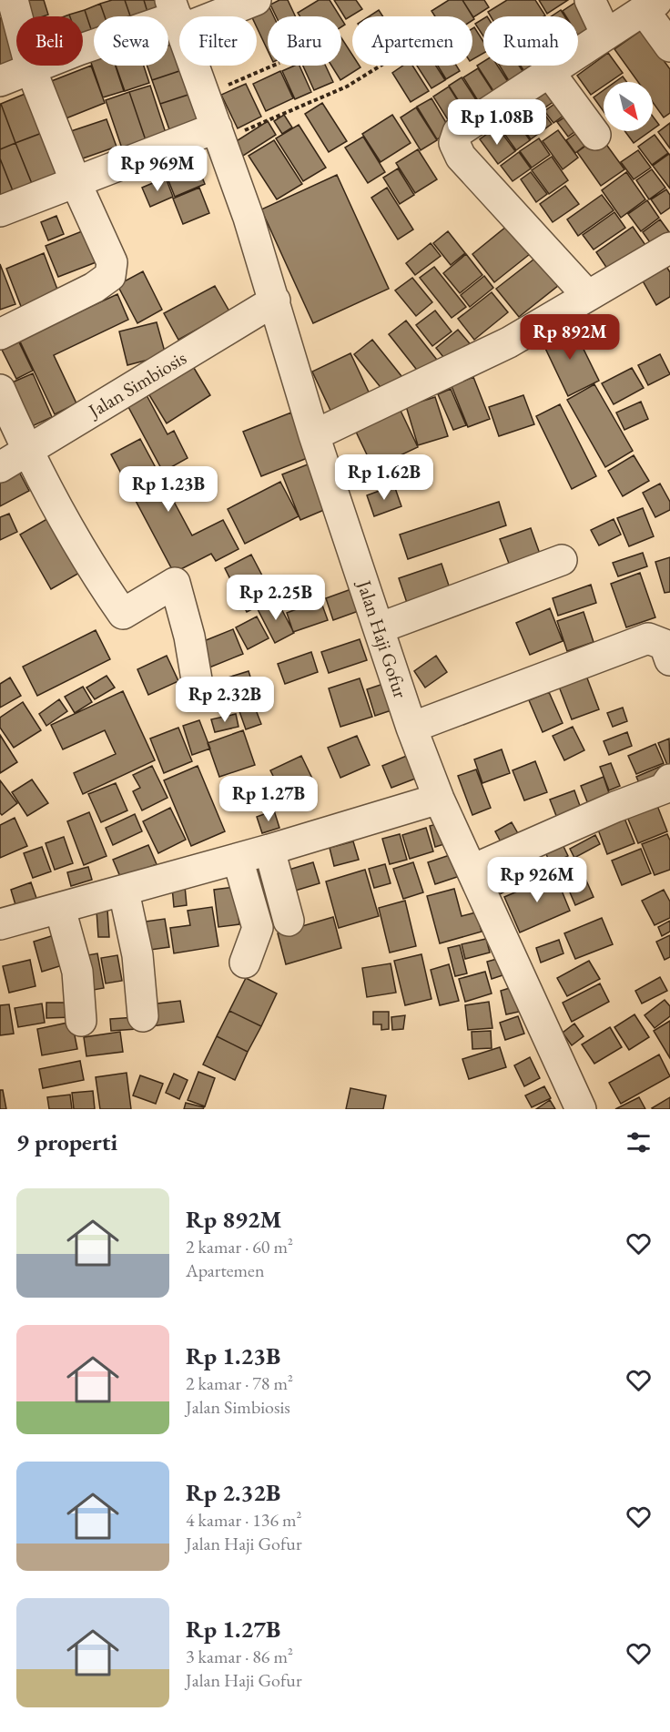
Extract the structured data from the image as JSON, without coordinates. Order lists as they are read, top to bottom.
{
  "streets": {
    "street": ["Jalan Simbiosis", "Jalan Haji Gofur"]
  },
  "crossings": [
    ["Jalan Simbiosis", "Jalan Haji Gofur"]
  ],
  "north": "bottom right",
  "page": {
    "chip": [
      "Beli",
      "Sewa",
      "Filter",
      "Baru",
      "Apartemen",
      "Rumah"
    ],
    "price": [
      "Rp 1.08B",
      "Rp 969M",
      "Rp 892M",
      "Rp 1.62B",
      "Rp 1.23B",
      "Rp 2.25B",
      "Rp 2.32B",
      "Rp 1.27B",
      "Rp 926M"
    ],
    "heading": "9 properti",
    "list": [
      {
        "name": "Rp 892M",
        "note": "2 kamar · 60 m² · Apartemen"
      },
      {
        "name": "Rp 1.23B",
        "note": "2 kamar · 78 m² · Jalan Simbiosis"
      },
      {
        "name": "Rp 2.32B",
        "note": "4 kamar · 136 m² · Jalan Haji Gofur"
      },
      {
        "name": "Rp 1.27B",
        "note": "3 kamar · 86 m² · Jalan Haji Gofur"
      }
    ]
  }
}
